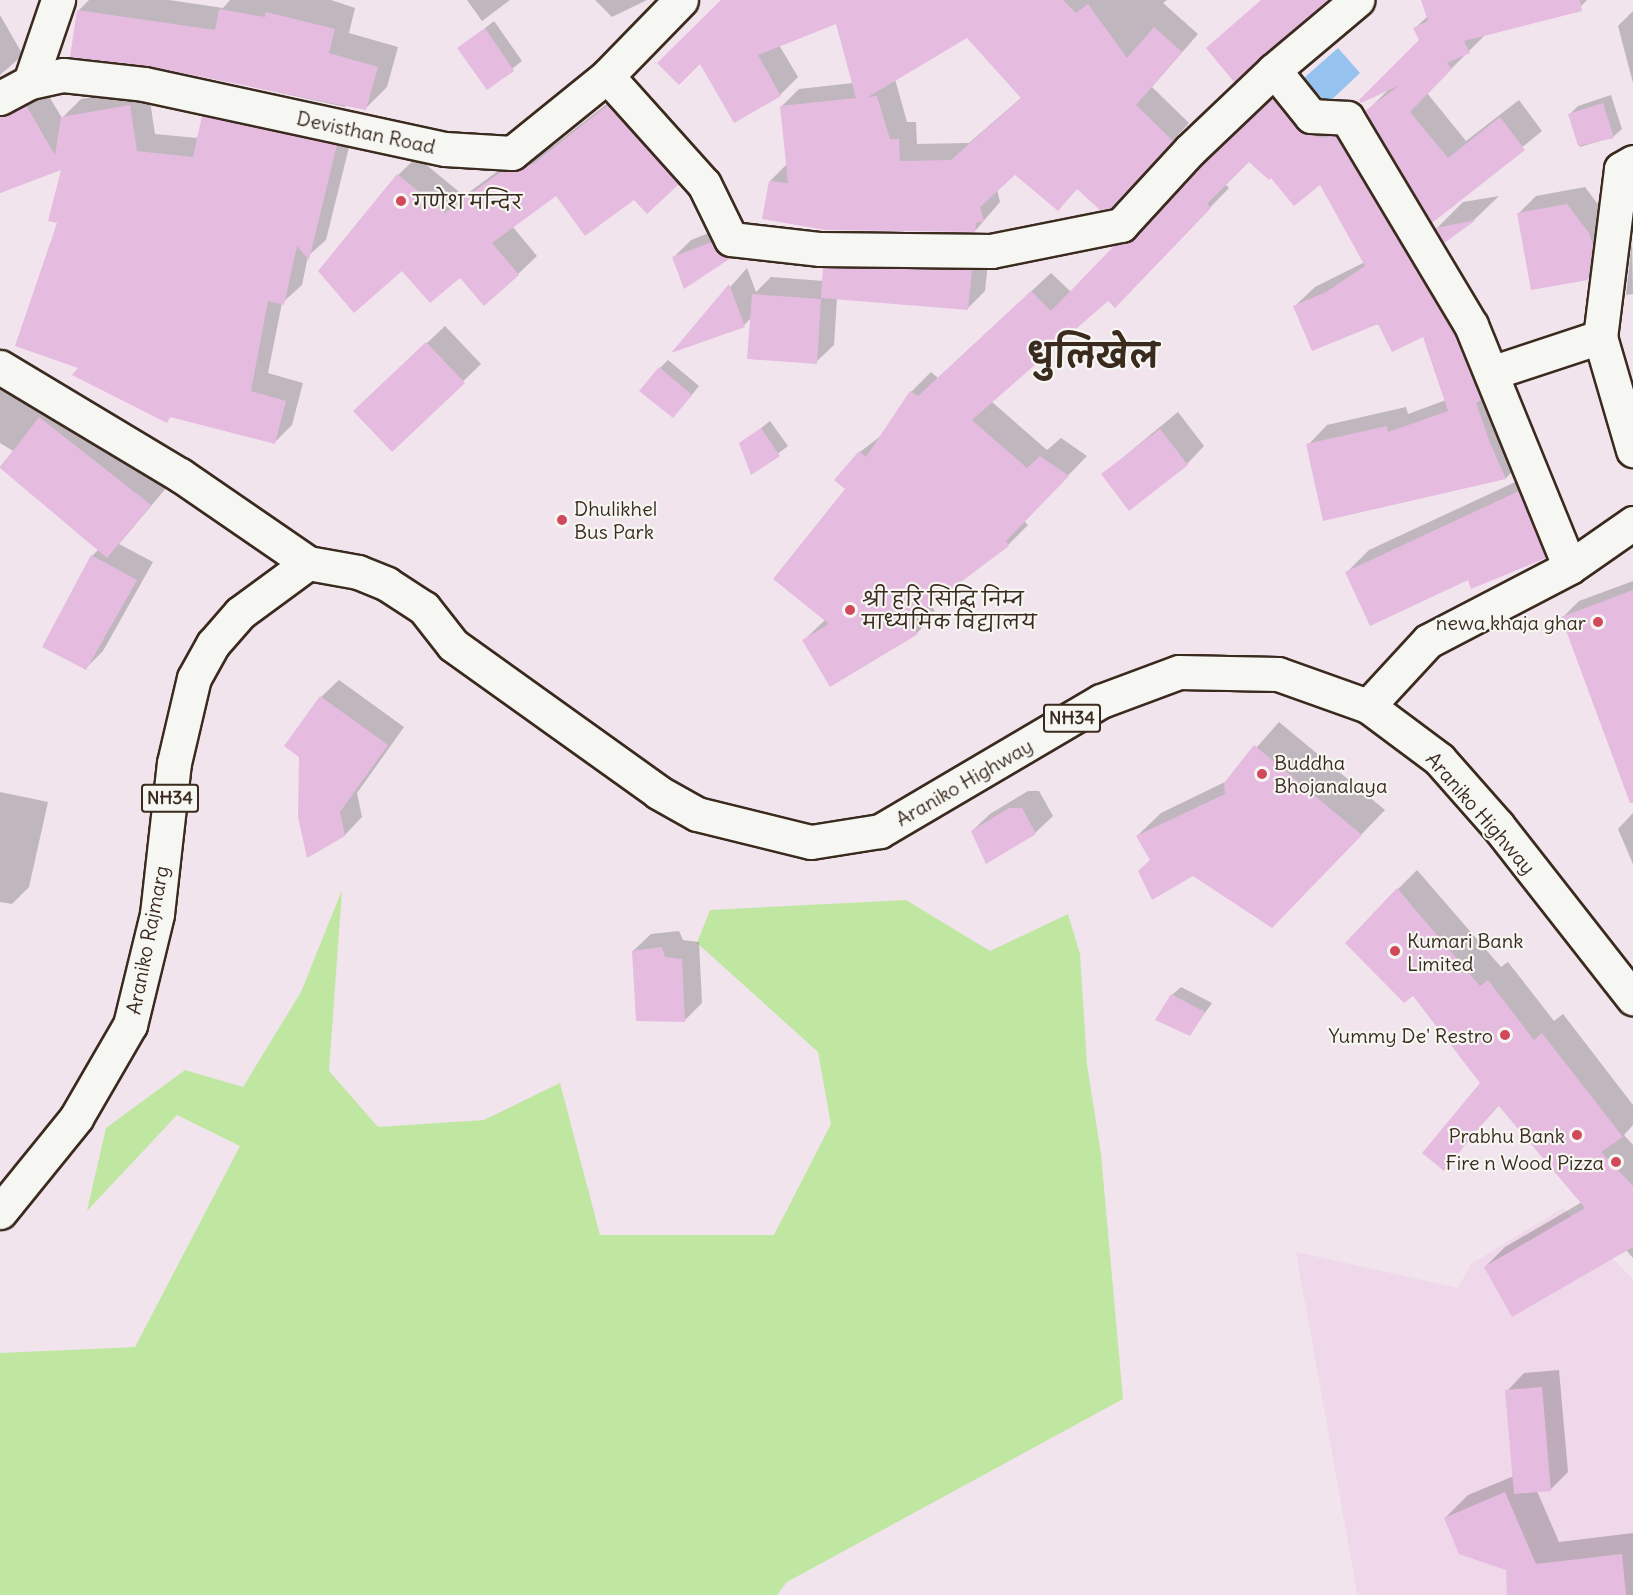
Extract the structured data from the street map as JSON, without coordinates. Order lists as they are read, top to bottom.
{
  "streets": {
    "main road": [
      "Devisthan Road",
      "NH34",
      "Araniko Highway",
      "Araniko Rajmarg"
    ]
  },
  "crossings": [
    ["Araniko Highway", "Araniko Rajmarg"]
  ],
  "districts": ["धुलिखेल"],
  "places": [
    "गणेश मन्दिर",
    "Dhulikhel Bus Park",
    "श्री हरि सिद्धि निम्न माध्यमिक विद्यालय",
    "newa khaja ghar",
    "Buddha Bhojanalaya",
    "Kumari Bank Limited",
    "Yummy De' Restro",
    "Prabhu Bank",
    "Fire n Wood Pizza"
  ]
}
